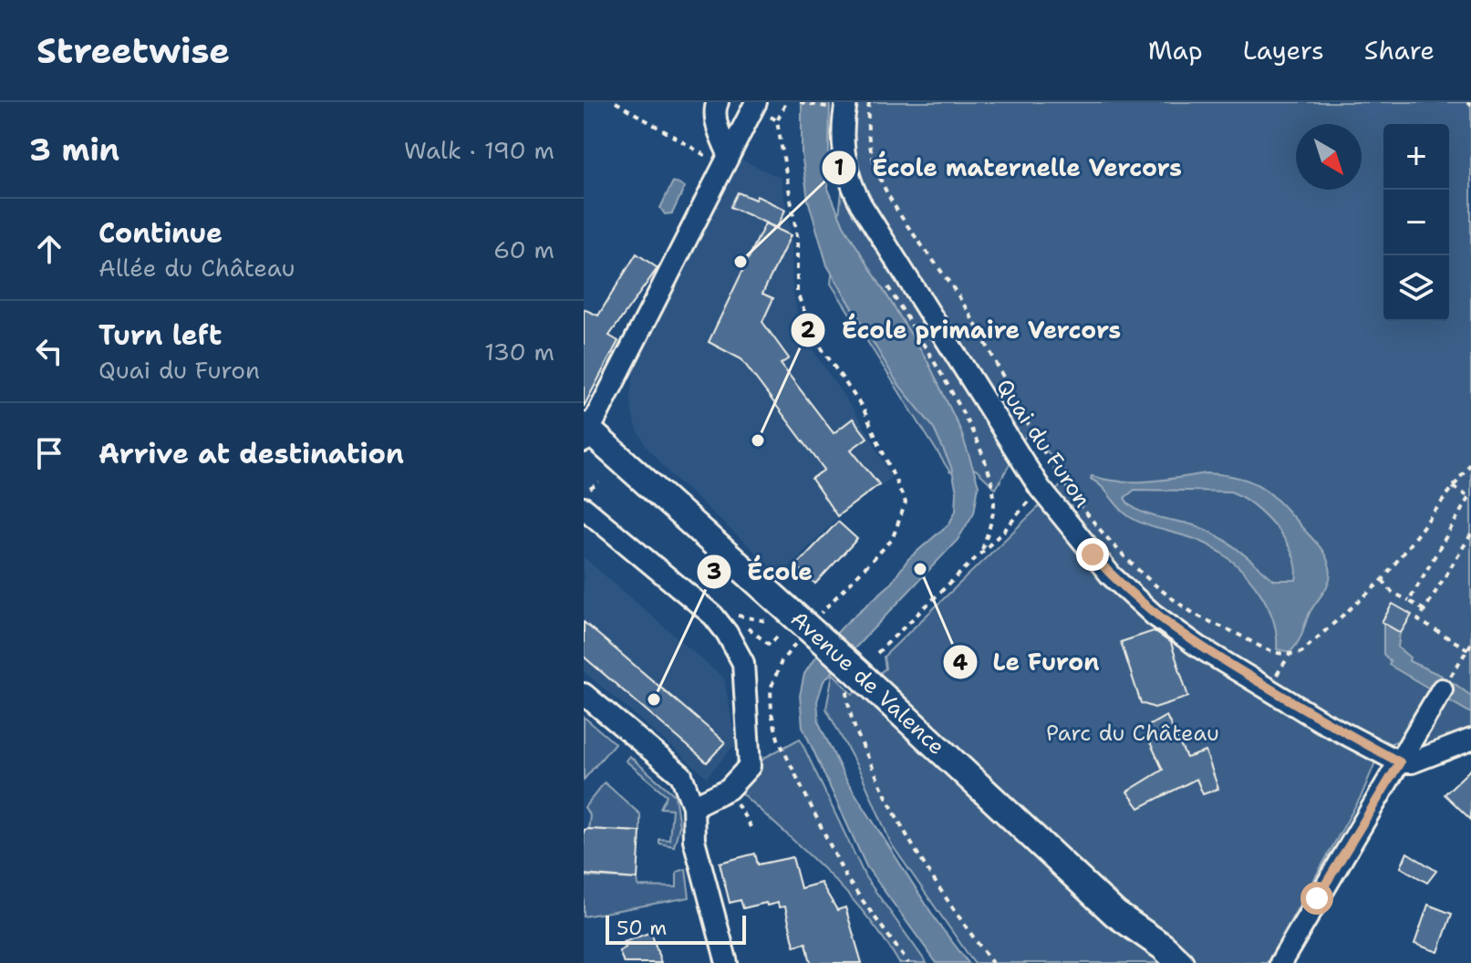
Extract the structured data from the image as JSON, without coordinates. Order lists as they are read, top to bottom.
{
  "streets": {
    "main road": ["Avenue de Valence"],
    "street": ["Quai du Furon"]
  },
  "parks": ["Parc du Château"],
  "places": [
    "École maternelle Vercors",
    "École primaire Vercors",
    "Le Furon",
    "École"
  ],
  "scale_bar": "50 m",
  "north": "bottom right",
  "page": {
    "header": "Streetwise",
    "nav": ["Map", "Layers", "Share"],
    "heading": ["3 min", "Walk · 190 m"],
    "map_buttons": ["+", "−"],
    "list": [
      ["Continue", "Allée du Château", "60 m"],
      ["Turn left", "Quai du Furon", "130 m"],
      "Arrive at destination"
    ],
    "scale": "50 m"
  }
}
